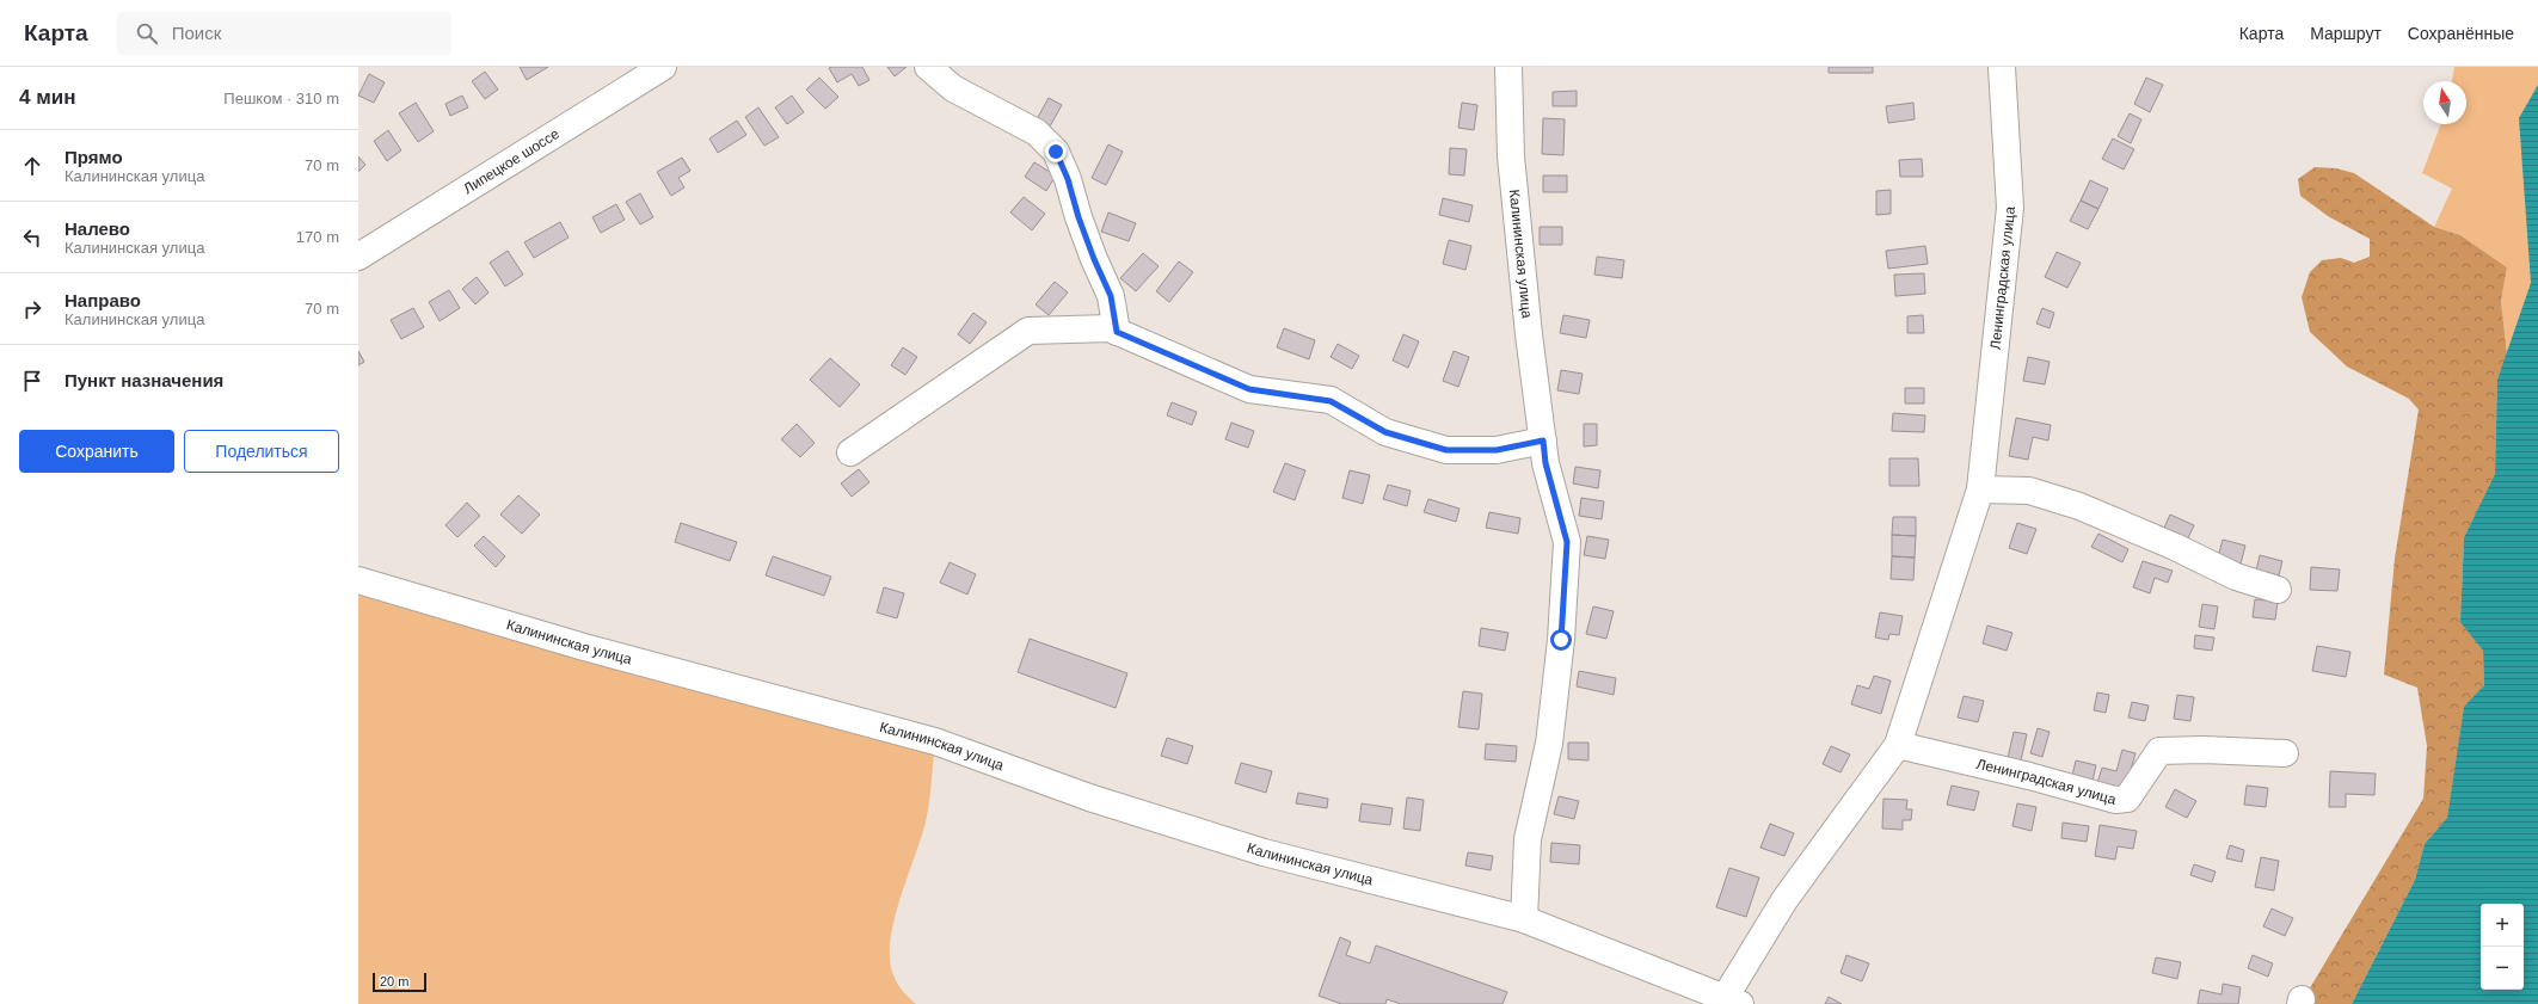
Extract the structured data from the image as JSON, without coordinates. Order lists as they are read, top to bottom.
{
  "streets": {
    "street": ["Липецкое шоссе", "Калининская улица", "Ленинградская улица"]
  },
  "crossings": [
    ["Калининская улица", "Ленинградская улица"]
  ],
  "scale_bar": "20 m",
  "north": "top",
  "page": {
    "header": "Карта",
    "search": "Поиск",
    "nav": ["Карта", "Маршрут", "Сохранённые"],
    "heading": ["4 мин", "Пешком · 310 m"],
    "list": [
      ["Прямо", "Калининская улица", "70 m"],
      ["Налево", "Калининская улица", "170 m"],
      ["Направо", "Калининская улица", "70 m"],
      "Пункт назначения"
    ],
    "buttons": ["Сохранить", "Поделиться"],
    "map_buttons": ["+", "−"],
    "scale": "20 m"
  }
}
